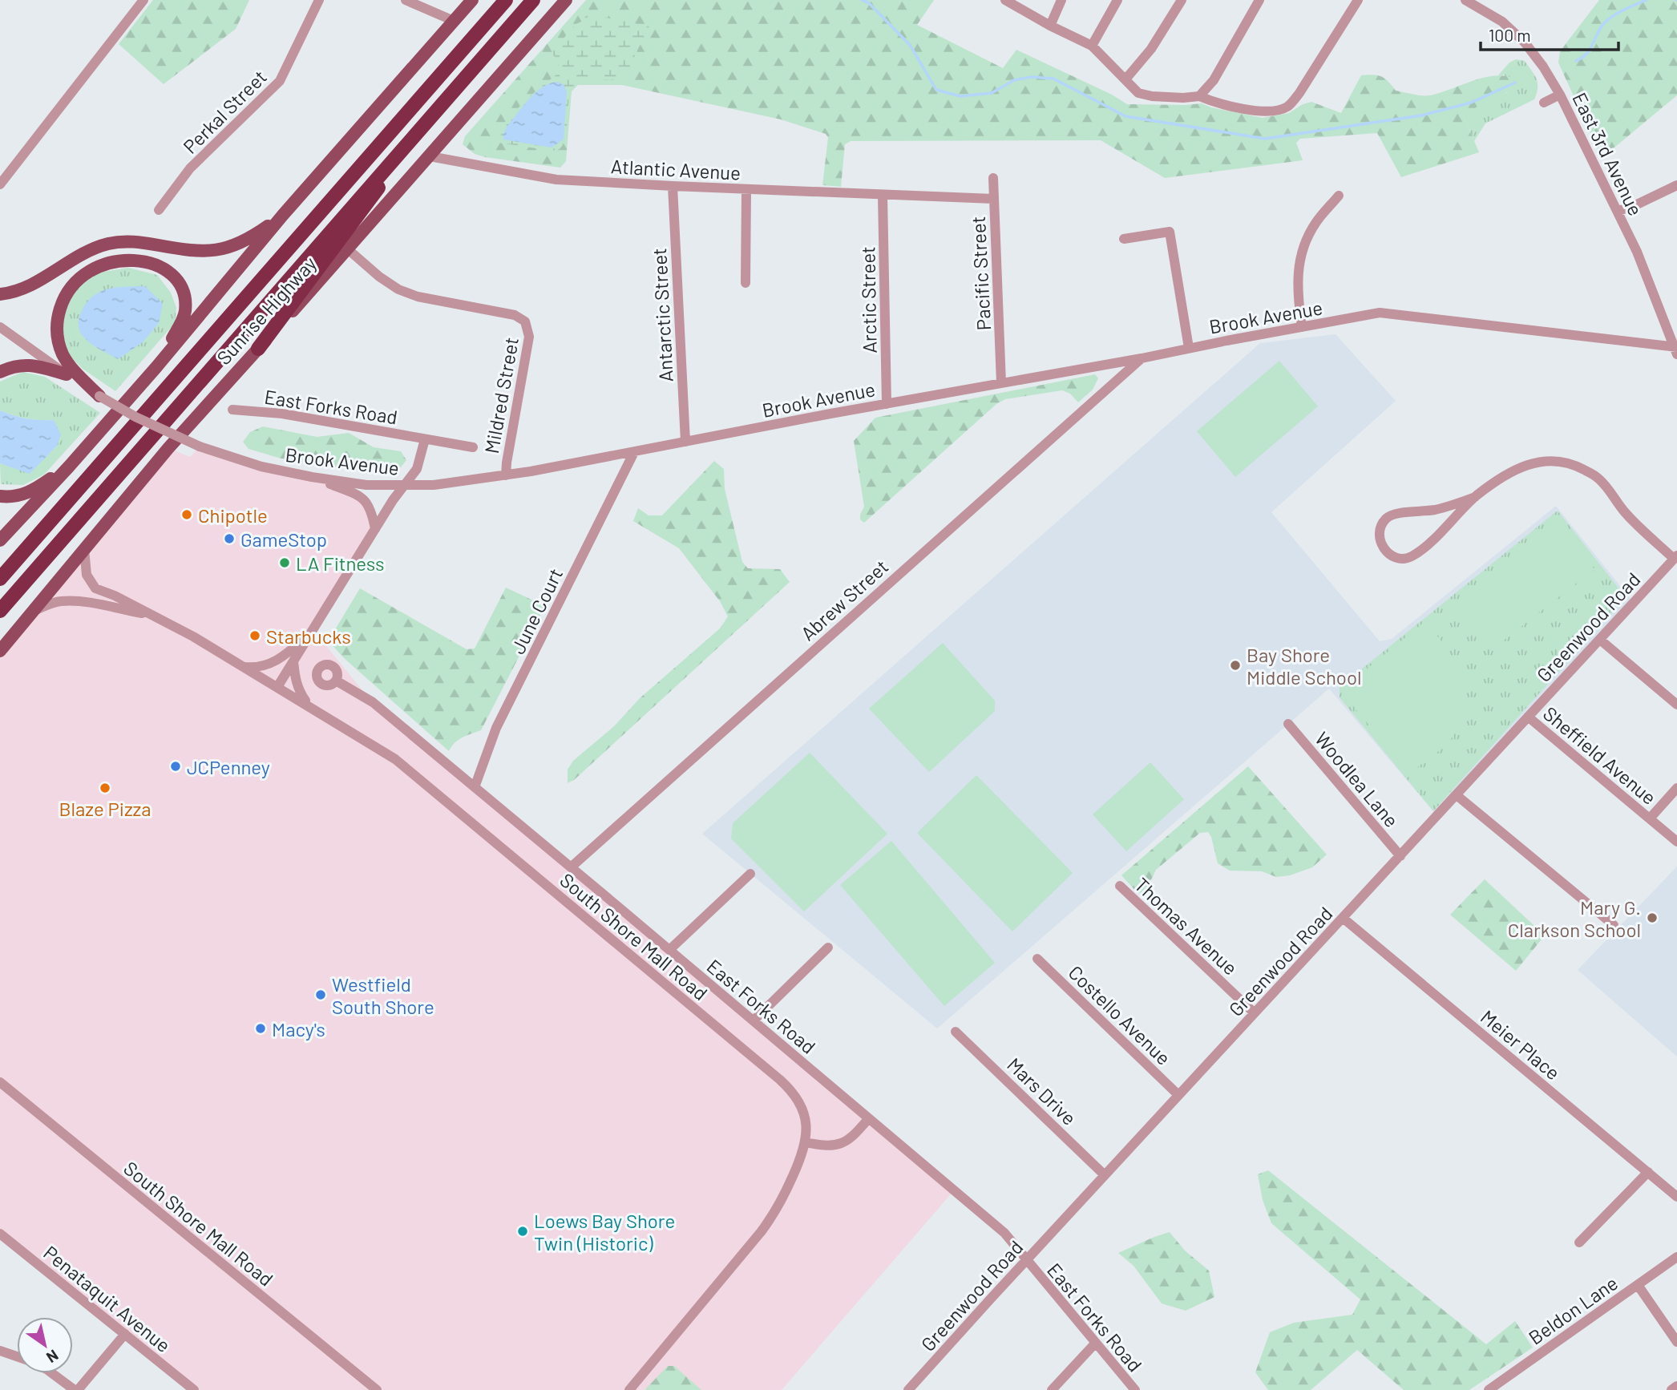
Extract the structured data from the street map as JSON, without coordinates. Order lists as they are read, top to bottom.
{
  "streets": {
    "highway": ["Sunrise Highway"],
    "street": [
      "Perkal Street",
      "East 3rd Avenue",
      "Atlantic Avenue",
      "Pacific Street",
      "Arctic Street",
      "Antarctic Street",
      "Brook Avenue",
      "Mildred Street",
      "East Forks Road",
      "Abrew Street",
      "June Court",
      "Greenwood Road",
      "Sheffield Avenue",
      "Woodlea Lane",
      "Thomas Avenue",
      "South Shore Mall Road",
      "Costello Avenue",
      "Meier Place",
      "Mars Drive",
      "Penataquit Avenue",
      "Beldon Lane"
    ]
  },
  "crossings": [
    ["East 3rd Avenue", "Brook Avenue"],
    ["Atlantic Avenue", "Pacific Street"],
    ["Atlantic Avenue", "Arctic Street"],
    ["Atlantic Avenue", "Sunrise Highway"],
    ["Atlantic Avenue", "Antarctic Street"],
    ["Pacific Street", "Brook Avenue"],
    ["Arctic Street", "Brook Avenue"],
    ["Sunrise Highway", "Mildred Street"],
    ["Sunrise Highway", "South Shore Mall Road"],
    ["Antarctic Street", "Brook Avenue"],
    ["Brook Avenue", "Mildred Street"],
    ["Brook Avenue", "Abrew Street"],
    ["Brook Avenue", "June Court"],
    ["East Forks Road", "Abrew Street"],
    ["East Forks Road", "June Court"],
    ["East Forks Road", "Greenwood Road"],
    ["Greenwood Road", "Sheffield Avenue"],
    ["Greenwood Road", "Woodlea Lane"],
    ["Greenwood Road", "Thomas Avenue"],
    ["Greenwood Road", "Costello Avenue"],
    ["Greenwood Road", "Meier Place"],
    ["Greenwood Road", "Mars Drive"]
  ],
  "places": [
    "Chipotle",
    "GameStop",
    "LA Fitness",
    "Starbucks",
    "Bay Shore Middle School",
    "JCPenney",
    "Blaze Pizza",
    "Mary G. Clarkson School",
    "Westfield South Shore",
    "Macy's",
    "Loews Bay Shore Twin (Historic)"
  ],
  "scale_bar": "100 m",
  "north": "bottom right"
}
